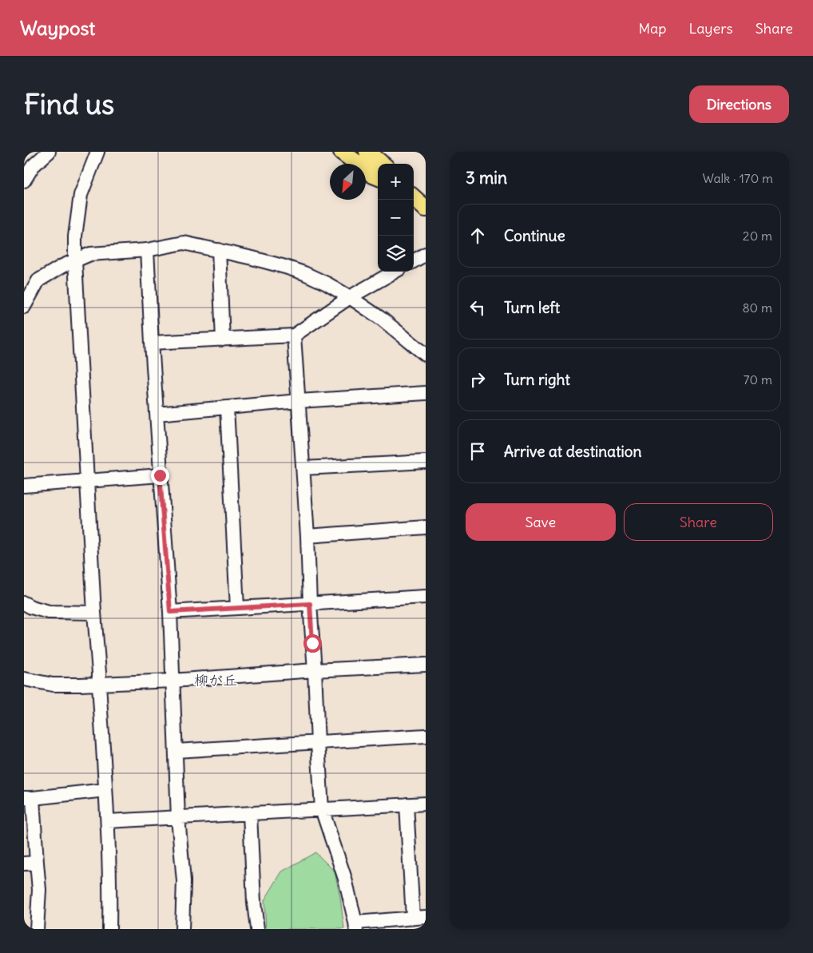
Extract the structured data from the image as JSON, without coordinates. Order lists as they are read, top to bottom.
{
  "districts": ["柳が丘"],
  "north": "bottom left",
  "page": {
    "header": "Waypost",
    "nav": ["Map", "Layers", "Share"],
    "buttons": [
      "Directions",
      ["Save", "Share"]
    ],
    "title": "Find us",
    "heading": ["3 min", "Walk · 170 m"],
    "map_buttons": ["+", "−"],
    "list": [
      ["Continue", "20 m"],
      ["Turn left", "80 m"],
      ["Turn right", "70 m"],
      "Arrive at destination"
    ]
  }
}
